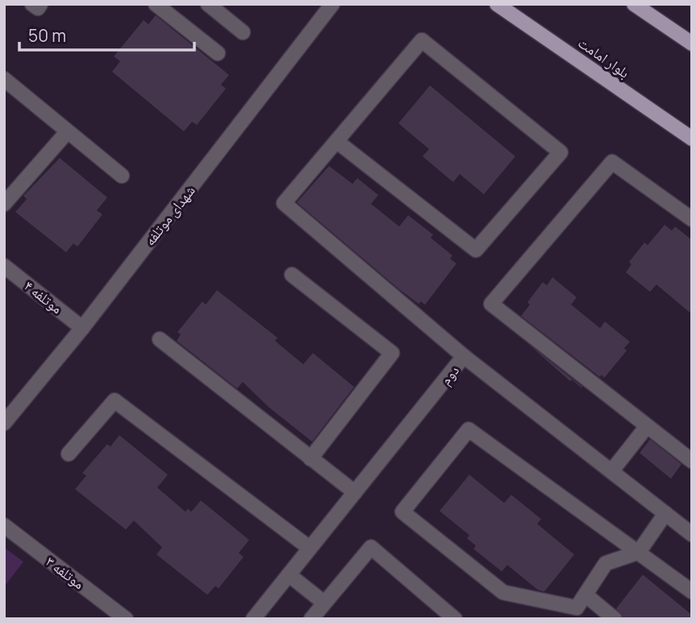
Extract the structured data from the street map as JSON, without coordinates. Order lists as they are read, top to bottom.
{
  "streets": {
    "main road": ["بلوار امامت"],
    "street": [
      "شهدای موتلفه",
      "موتلفه ۴",
      "دوم",
      "موتلفه ۳"
    ]
  },
  "crossings": [
    ["شهدای موتلفه", "موتلفه ۴"]
  ],
  "scale_bar": "50 m"
}
